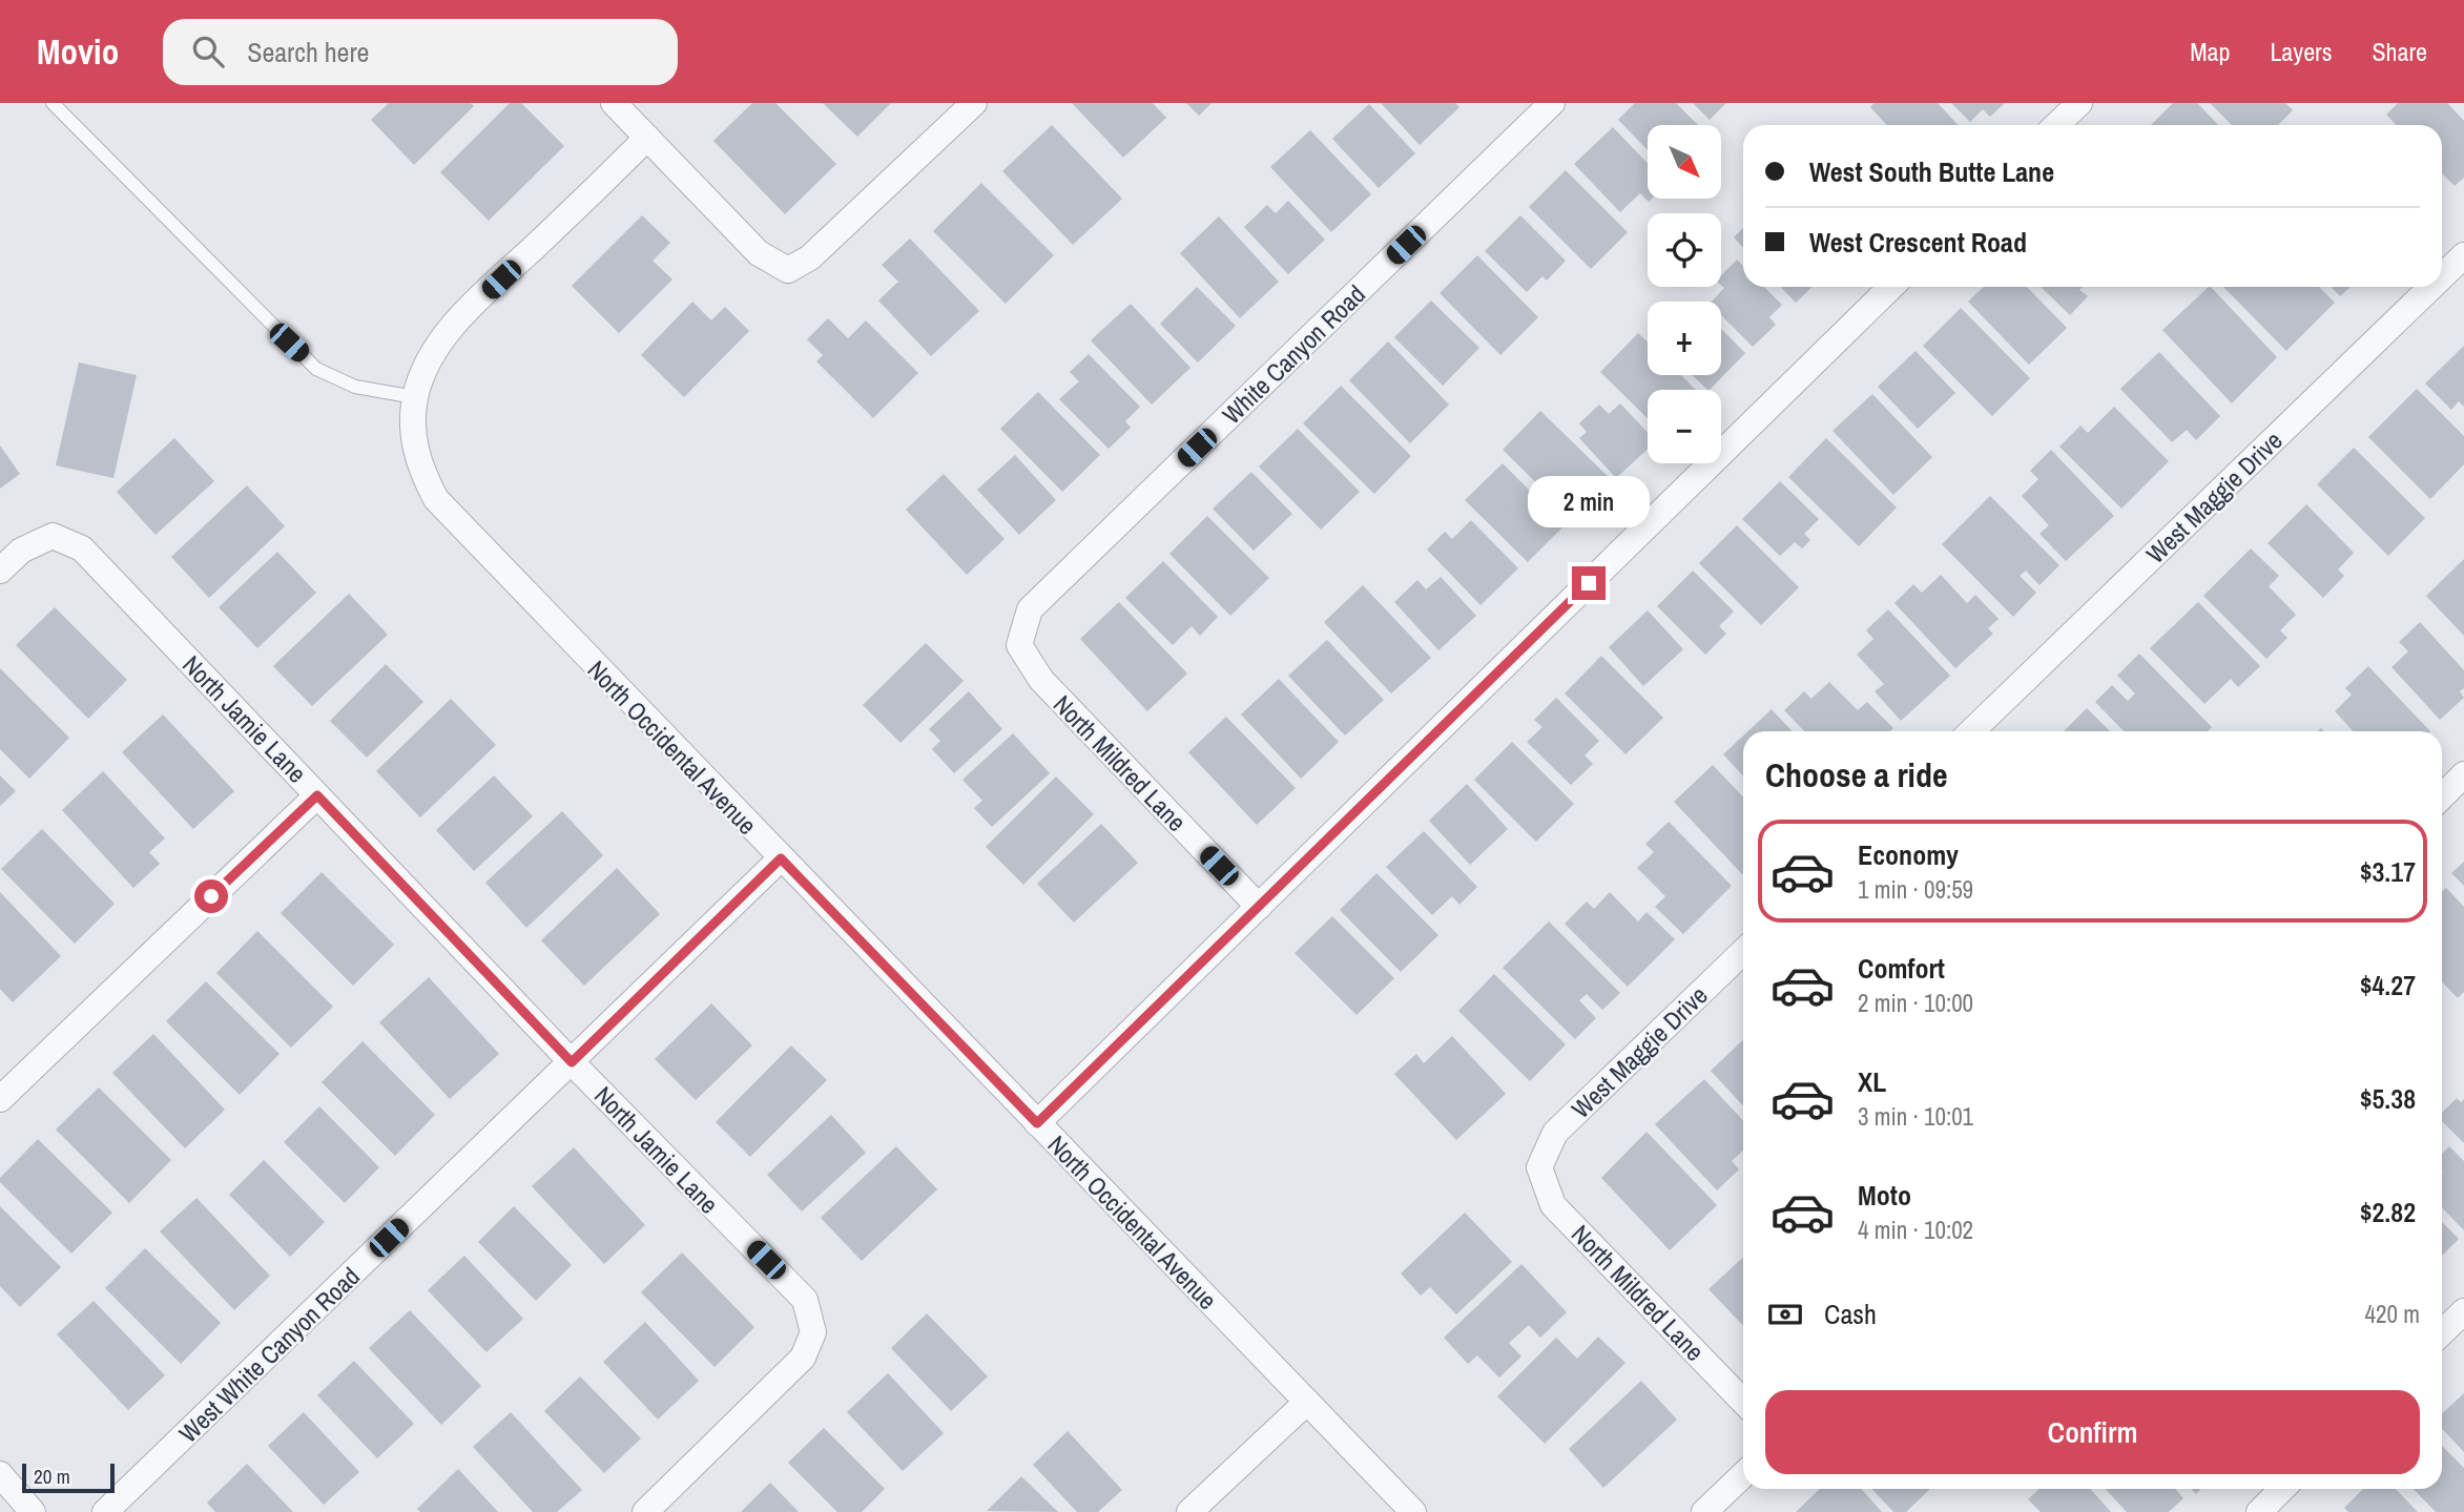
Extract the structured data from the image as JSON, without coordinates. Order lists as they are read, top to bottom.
{
  "streets": {
    "street": [
      "White Canyon Road",
      "West Maggie Drive",
      "North Jamie Lane",
      "North Occidental Avenue",
      "North Mildred Lane",
      "West White Canyon Road"
    ]
  },
  "crossings": [
    ["White Canyon Road", "North Mildred Lane"],
    ["West Maggie Drive", "North Mildred Lane"],
    ["North Jamie Lane", "West White Canyon Road"],
    ["North Occidental Avenue", "West White Canyon Road"]
  ],
  "scale_bar": "20 m",
  "north": "bottom right",
  "page": {
    "header": "Movio",
    "search": "Search here",
    "nav": ["Map", "Layers", "Share"],
    "map_buttons": ["+", "−"],
    "banner": ["West South Butte Lane", "West Crescent Road"],
    "bubble": "2 min",
    "heading": "Choose a ride",
    "list": [
      {
        "name": "Economy",
        "note": "1 min · 09:59",
        "value": "$3.17"
      },
      {
        "name": "Comfort",
        "note": "2 min · 10:00",
        "value": "$4.27"
      },
      {
        "name": "XL",
        "note": "3 min · 10:01",
        "value": "$5.38"
      },
      {
        "name": "Moto",
        "note": "4 min · 10:02",
        "value": "$2.82"
      }
    ],
    "pay": ["Cash", "420 m"],
    "buttons": "Confirm",
    "scale": "20 m"
  }
}
